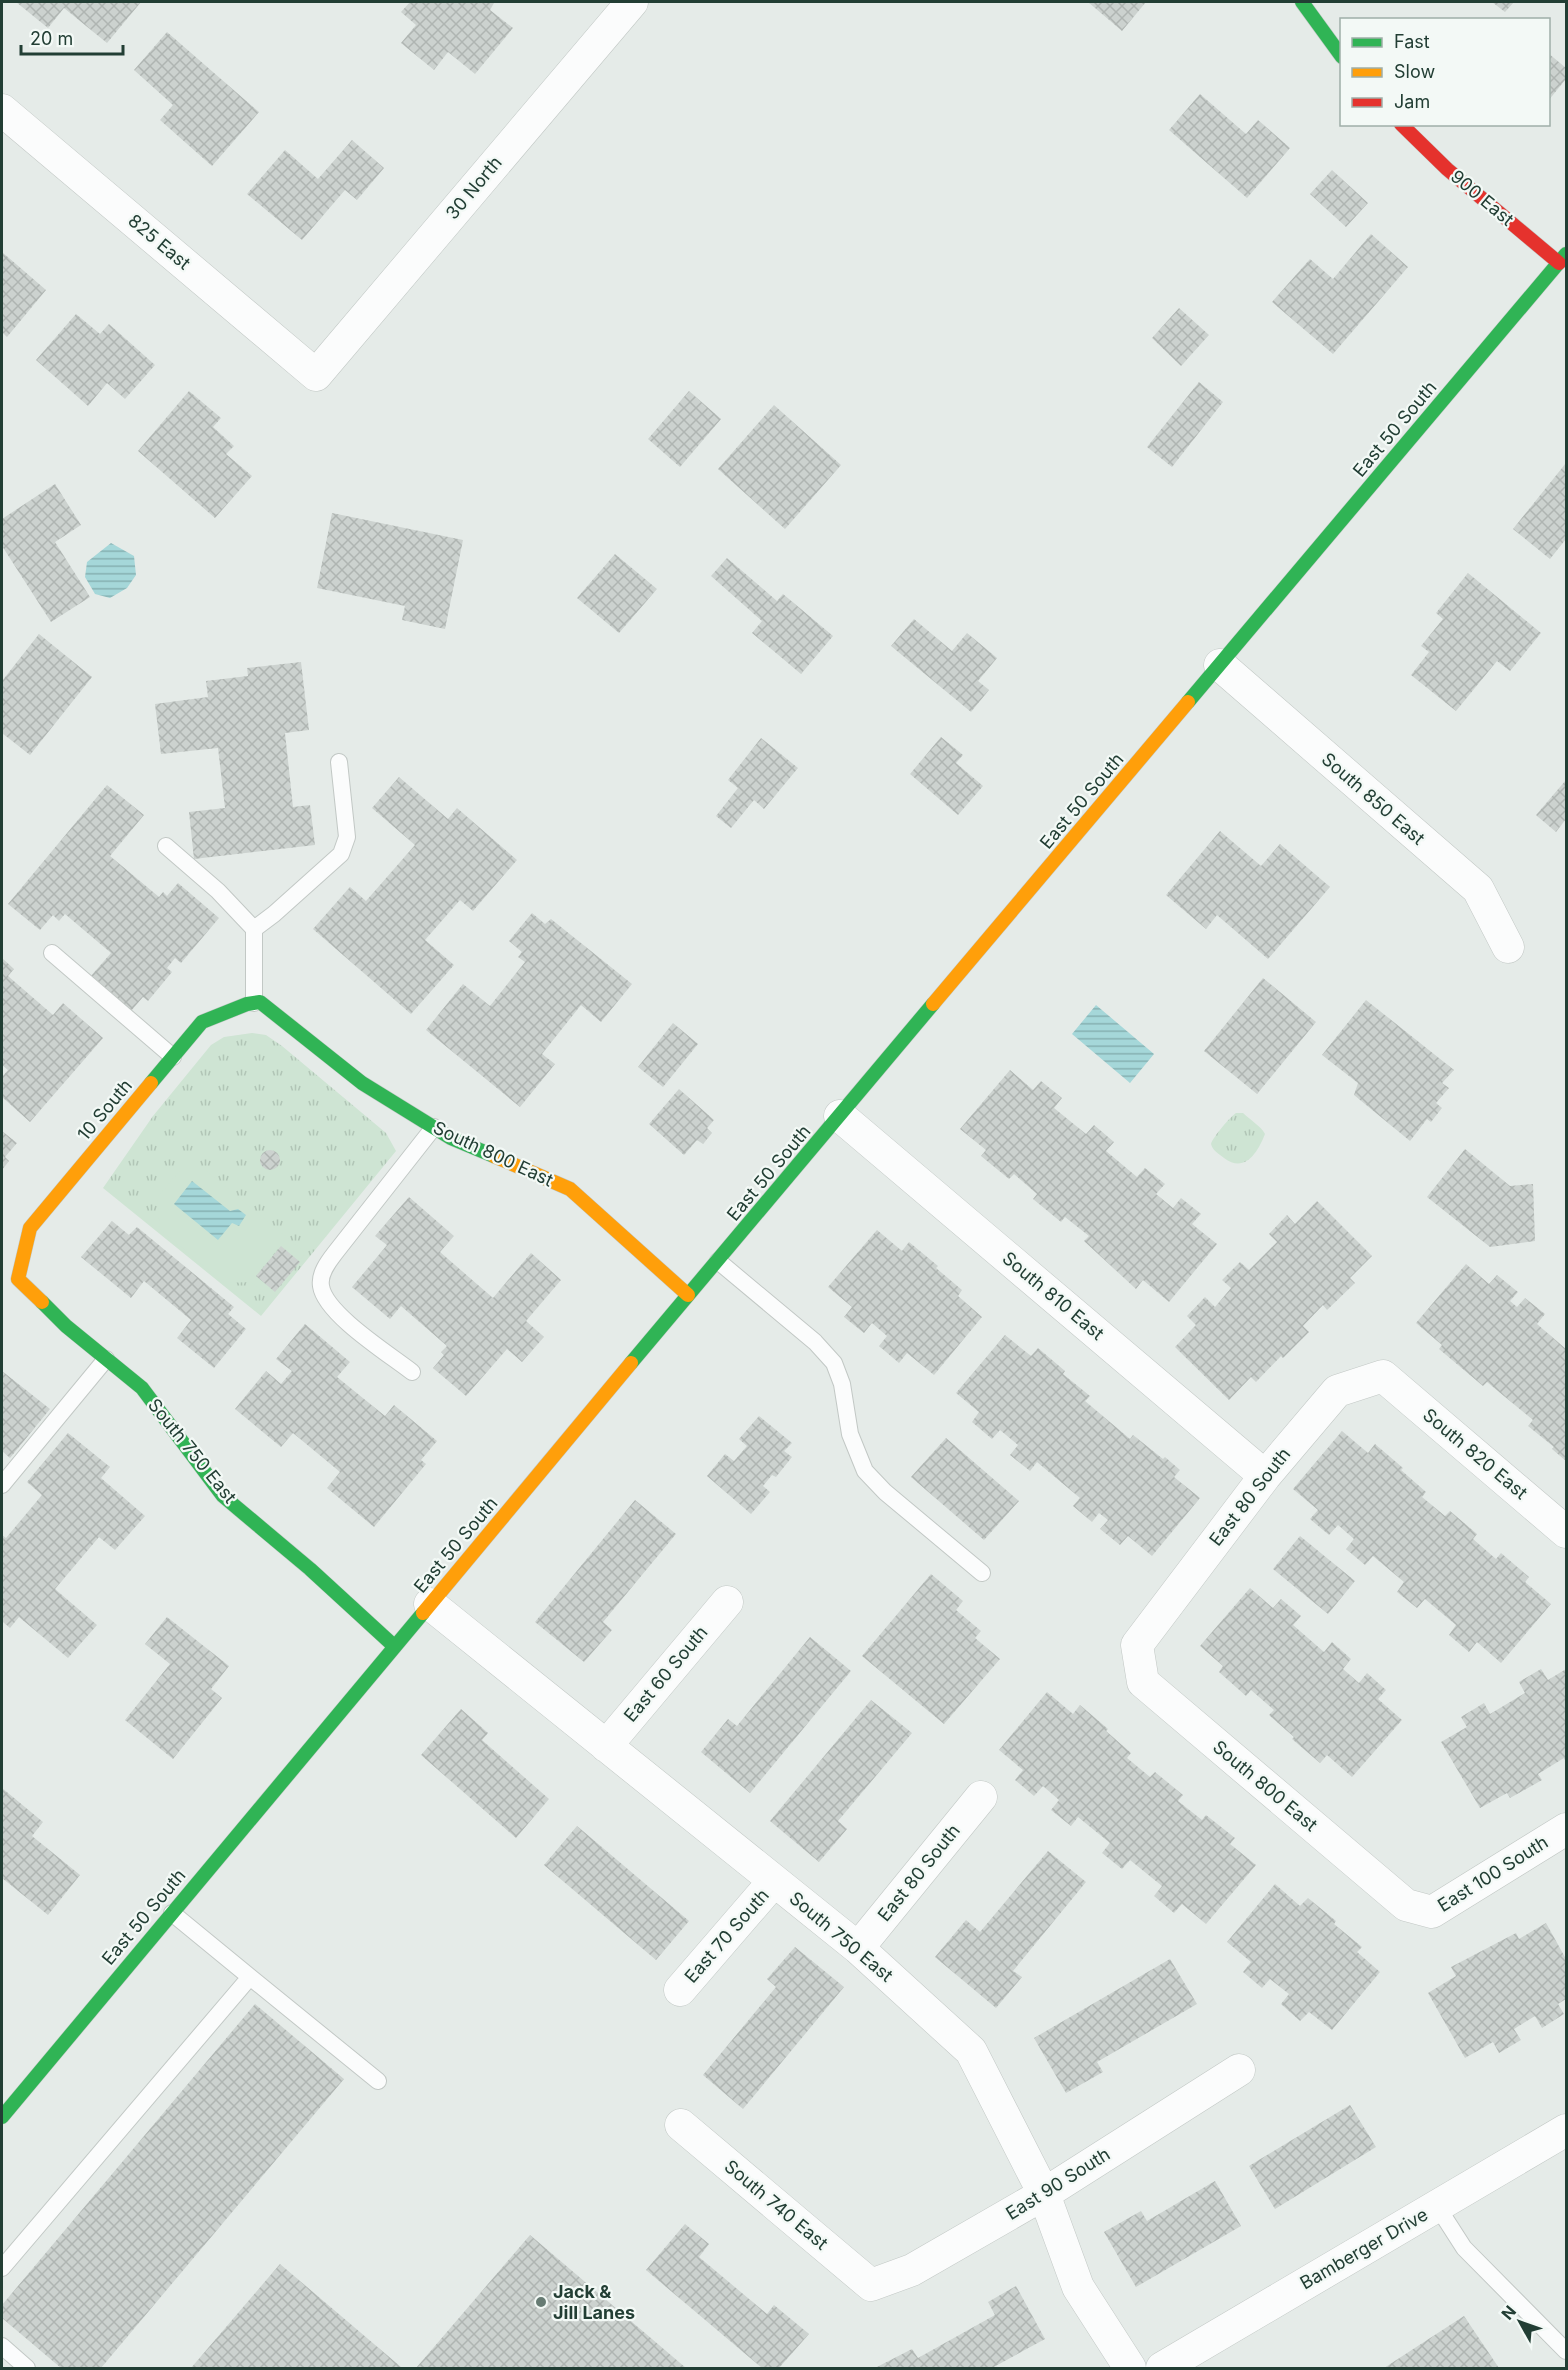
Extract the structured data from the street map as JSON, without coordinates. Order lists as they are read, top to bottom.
{
  "streets": {
    "main road": [
      "900 East",
      "East 50 South",
      "10 South",
      "South 800 East",
      "South 750 East"
    ],
    "street": [
      "30 North",
      "825 East",
      "South 850 East",
      "South 810 East",
      "South 820 East",
      "East 80 South",
      "East 60 South",
      "East 100 South",
      "East 70 South",
      "East 90 South",
      "South 740 East",
      "Bamberger Drive"
    ]
  },
  "crossings": [
    ["30 North", "825 East"],
    ["900 East", "East 50 South"],
    ["East 50 South", "South 850 East"],
    ["East 50 South", "South 800 East"],
    ["East 50 South", "South 810 East"],
    ["East 50 South", "South 750 East"],
    ["10 South", "South 800 East"],
    ["10 South", "South 750 East"],
    ["South 800 East", "East 80 South"],
    ["South 800 East", "East 100 South"],
    ["South 810 East", "East 80 South"],
    ["South 750 East", "East 80 South"],
    ["South 750 East", "East 60 South"],
    ["South 750 East", "East 70 South"],
    ["South 750 East", "East 90 South"],
    ["South 820 East", "East 80 South"],
    ["East 90 South", "South 740 East"]
  ],
  "places": ["Jack & Jill Lanes"],
  "legend": ["Fast", "Slow", "Jam"],
  "scale_bar": "20 m",
  "north": "top left"
}
